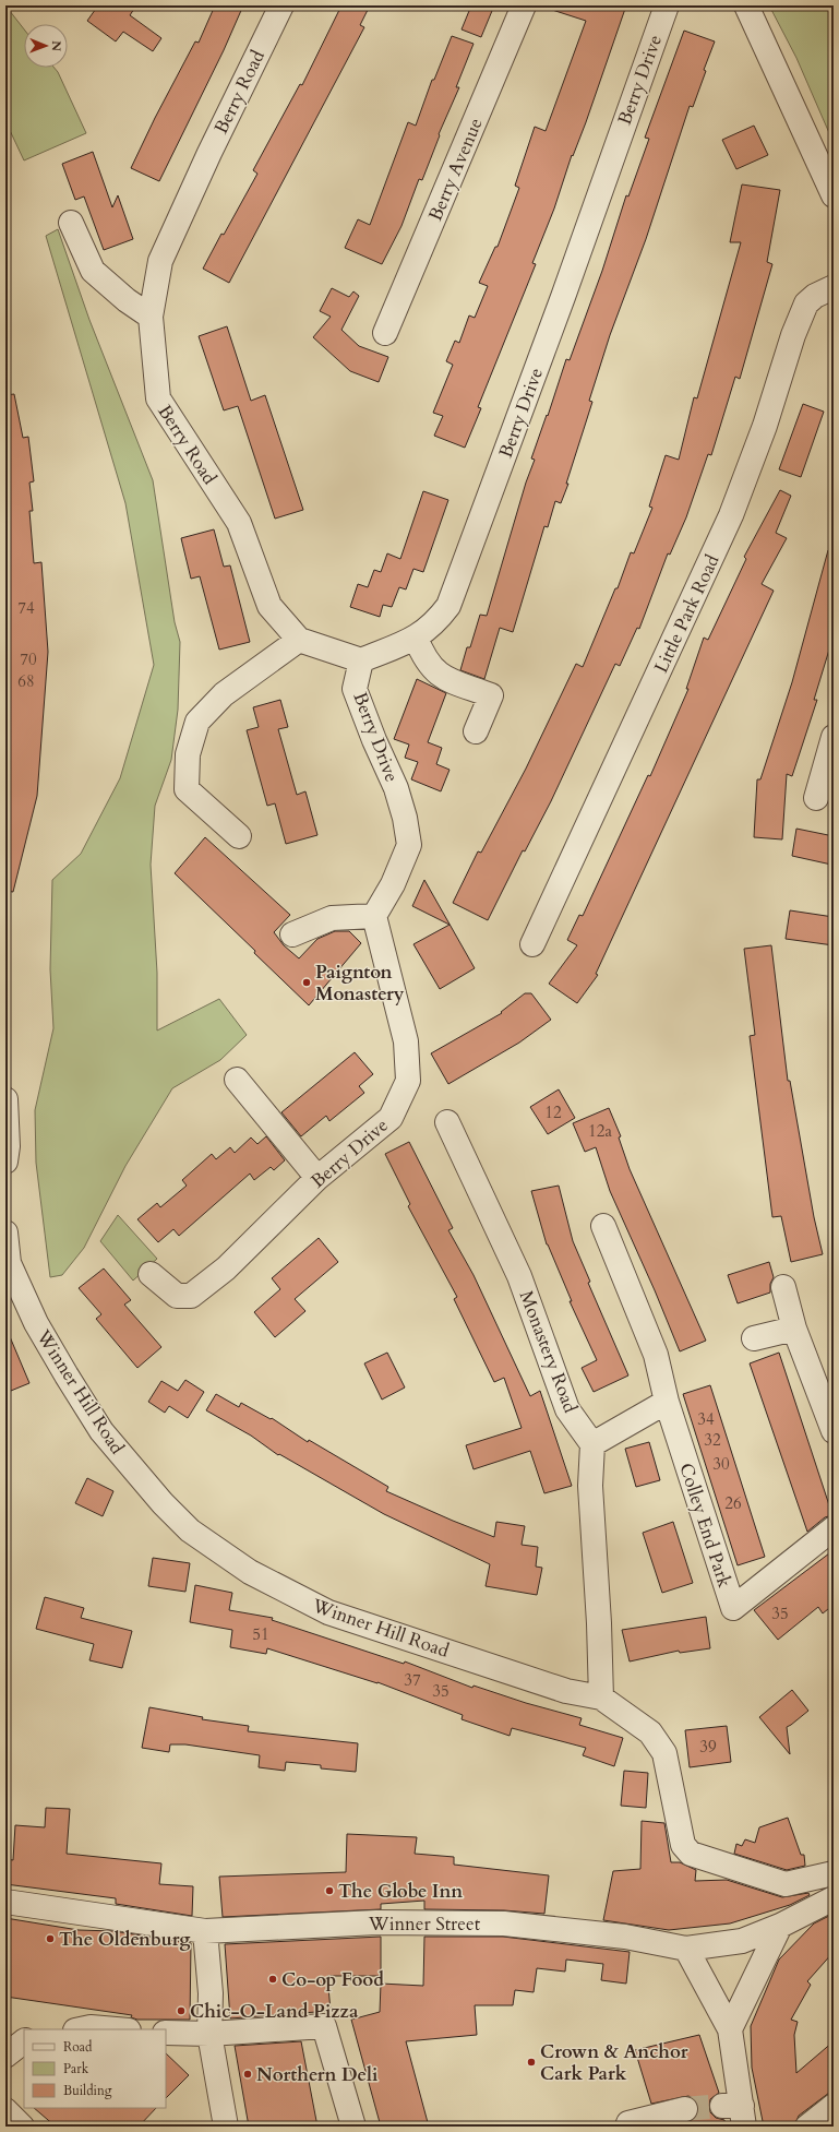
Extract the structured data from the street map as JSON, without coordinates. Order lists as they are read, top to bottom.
{
  "streets": {
    "street": [
      "Berry Drive",
      "Berry Road",
      "Berry Avenue",
      "Little Park Road",
      "Monastery Road",
      "Winner Hill Road",
      "Colley End Park",
      "Winner Street"
    ]
  },
  "places": [
    "Paignton Monastery",
    "The Globe Inn",
    "The Oldenburg",
    "Co-op Food",
    "Chic-O-Land Pizza",
    "Crown & Anchor Cark Park",
    "Northern Deli"
  ],
  "house_numbers": [
    "74",
    "70",
    "68",
    "12",
    "12a",
    "34",
    "32",
    "30",
    "26",
    "35",
    "51",
    "37",
    "35",
    "39"
  ],
  "legend": ["Road", "Park", "Building"],
  "north": "right"
}
